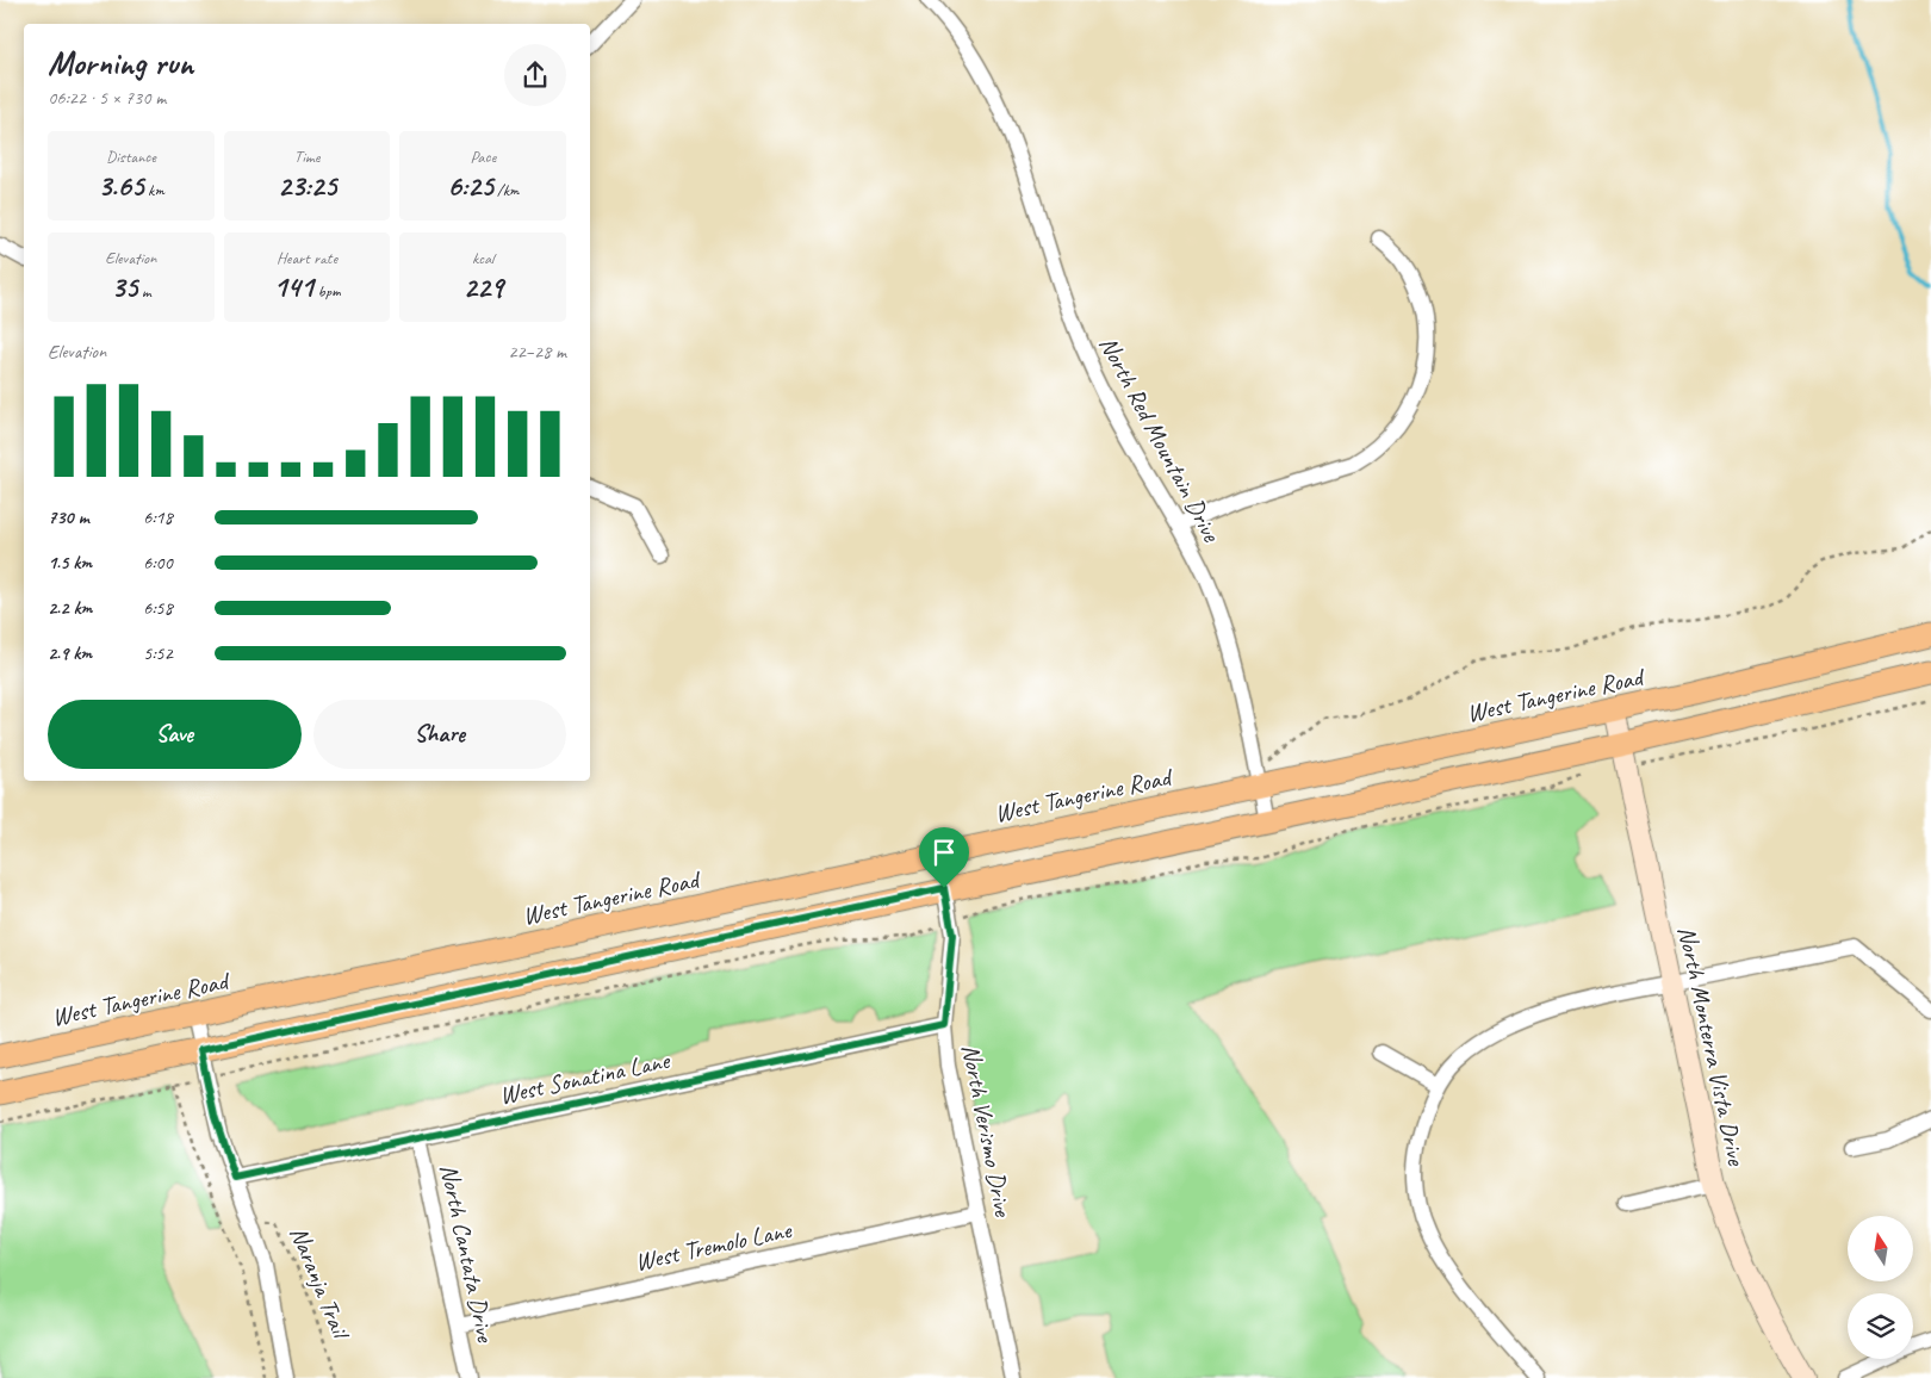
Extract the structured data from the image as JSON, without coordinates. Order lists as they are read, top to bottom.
{
  "streets": {
    "main road": ["West Tangerine Road"],
    "street": [
      "North Red Mountain Drive",
      "North Monterra Vista Drive",
      "West Sonatina Lane",
      "North Verismo Drive",
      "West Tremolo Lane",
      "North Cantata Drive"
    ],
    "path": ["Naranja Trail"]
  },
  "crossings": [
    ["North Red Mountain Drive", "West Tangerine Road"],
    ["West Tangerine Road", "North Monterra Vista Drive"],
    ["West Sonatina Lane", "North Verismo Drive"],
    ["West Sonatina Lane", "North Cantata Drive"],
    ["North Verismo Drive", "West Tremolo Lane"],
    ["West Tremolo Lane", "North Cantata Drive"]
  ],
  "north": "top",
  "page": {
    "heading": ["Morning run", "06:22 · 5 × 730 m"],
    "stats": [
      ["Distance", "3.65 km"],
      ["Time", "23:25"],
      ["Pace", "6:25 /km"],
      ["Elevation", "35 m"],
      ["Heart rate", "141 bpm"],
      ["kcal", "229"]
    ],
    "chart": ["Elevation", "22–28 m"],
    "list": [
      {
        "name": "730 m",
        "note": "6:18"
      },
      {
        "name": "1.5 km",
        "note": "6:00"
      },
      {
        "name": "2.2 km",
        "note": "6:58"
      },
      {
        "name": "2.9 km",
        "note": "5:52"
      }
    ],
    "buttons": ["Save", "Share"]
  }
}
